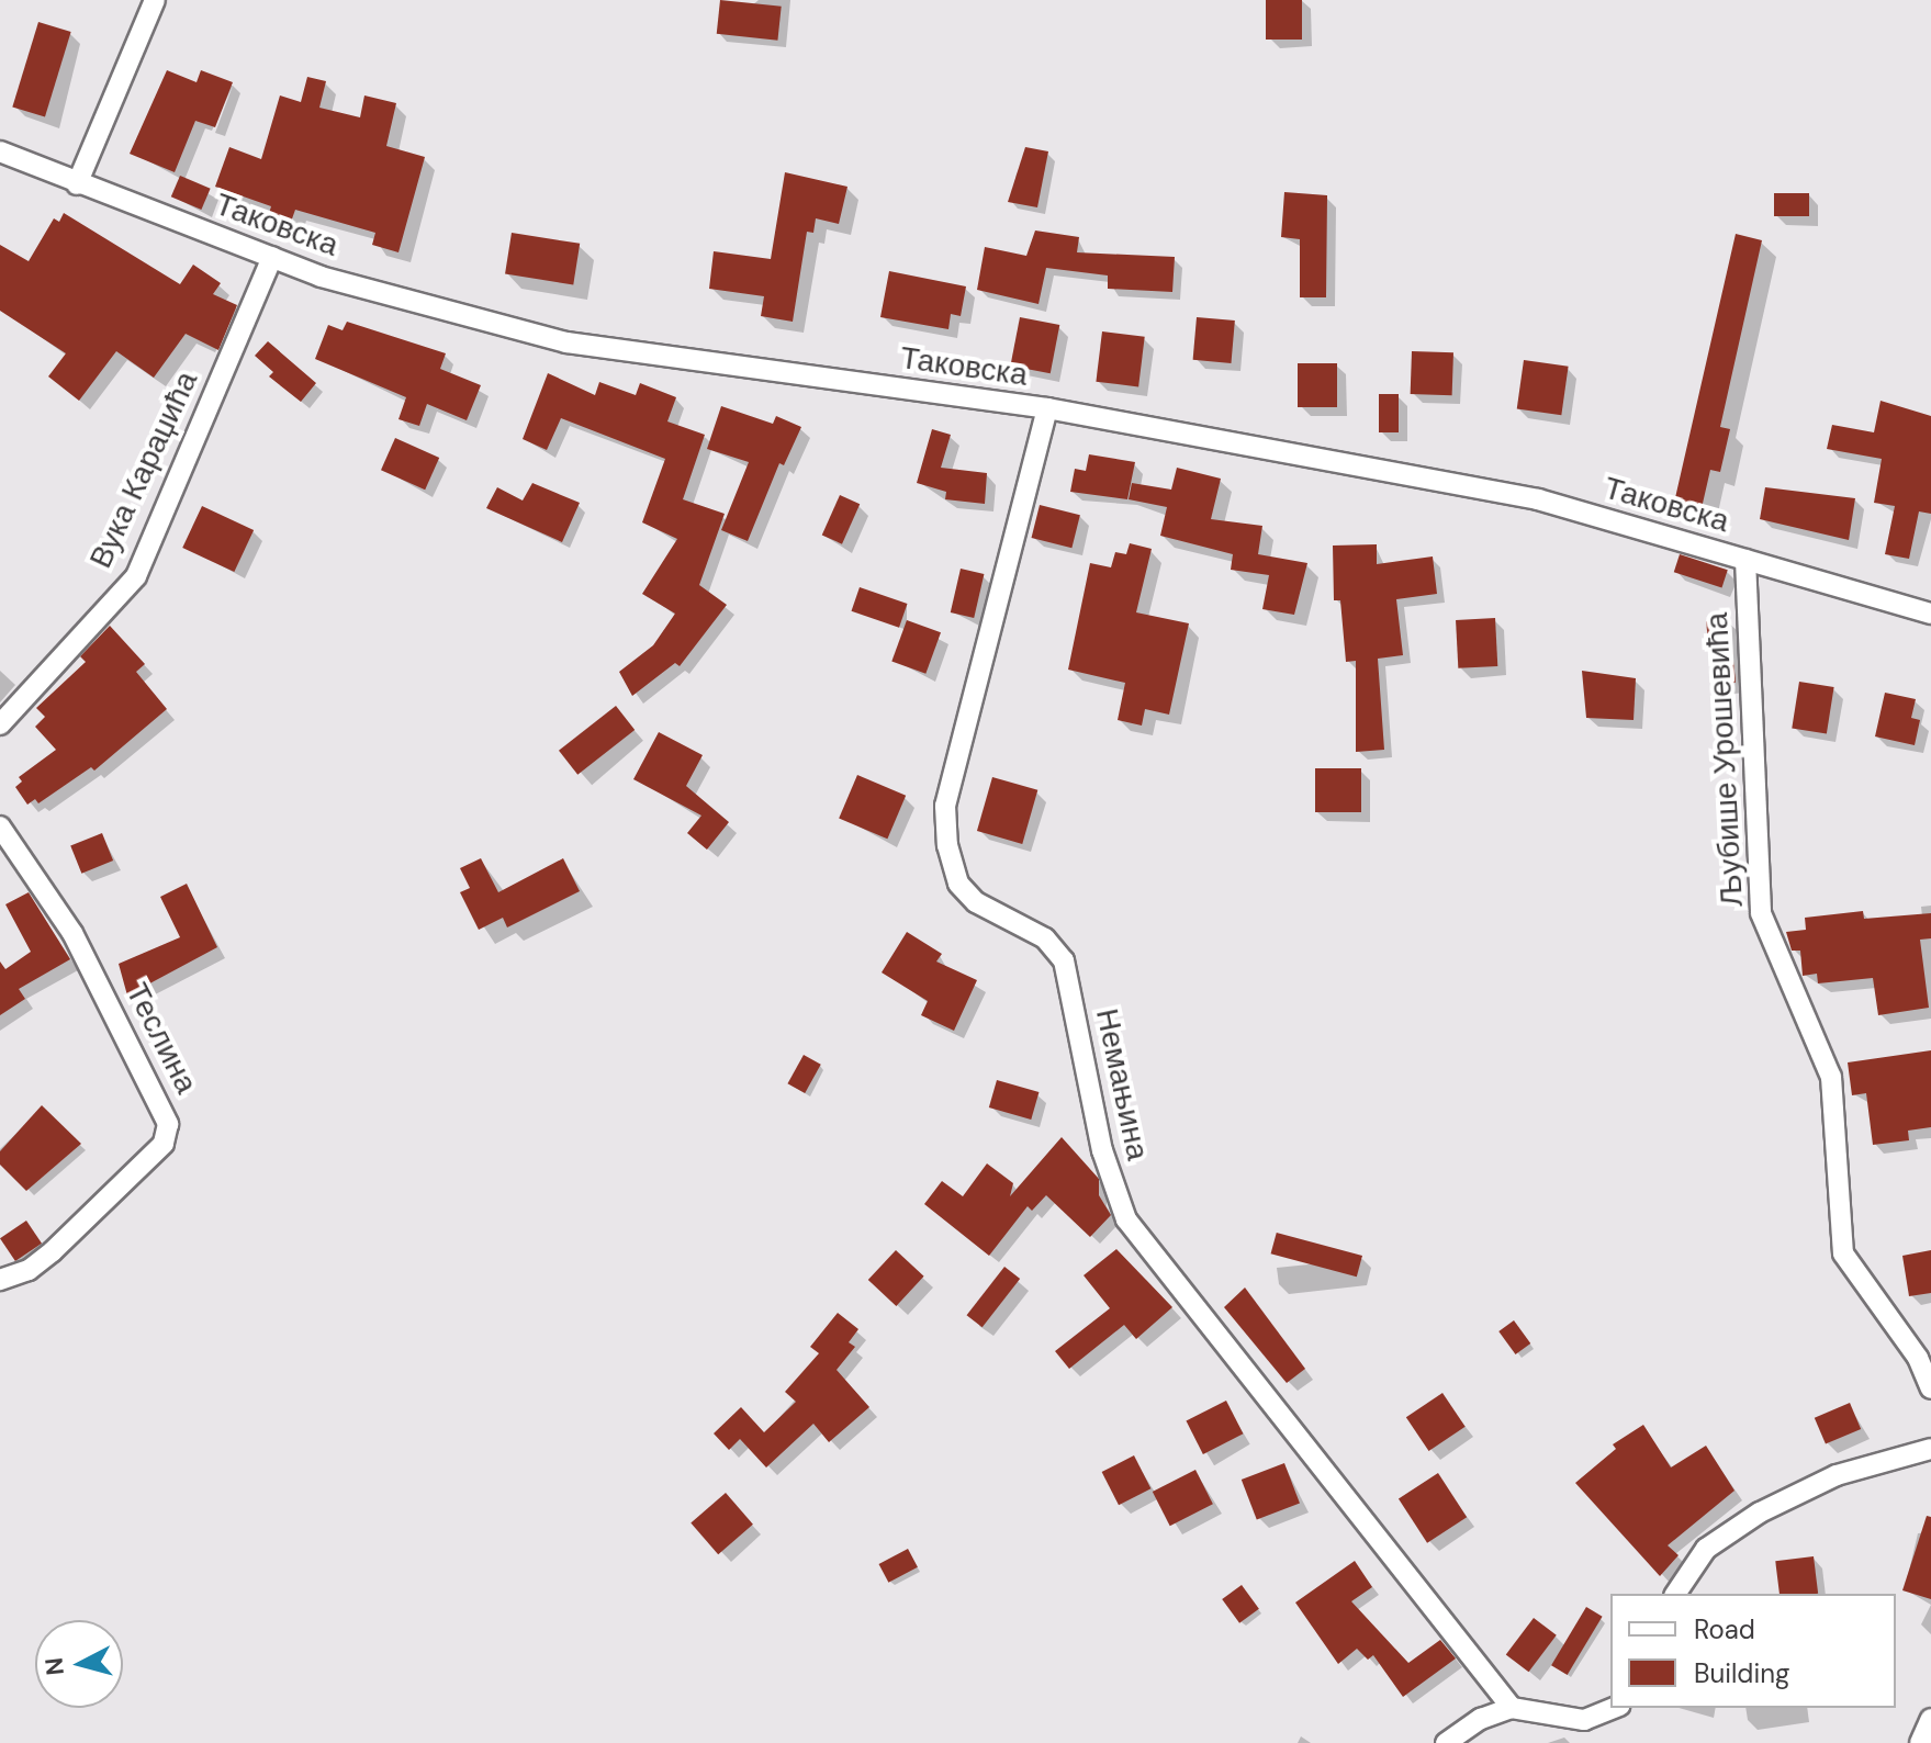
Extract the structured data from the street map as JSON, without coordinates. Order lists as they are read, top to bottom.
{
  "streets": {
    "street": [
      "Таковска",
      "Вука Караџића",
      "Љубише Урошевића",
      "Теслина",
      "Немањина"
    ]
  },
  "crossings": [
    ["Таковска", "Вука Караџића"],
    ["Таковска", "Љубише Урошевића"],
    ["Таковска", "Немањина"]
  ],
  "legend": ["Road", "Building"],
  "north": "left"
}
